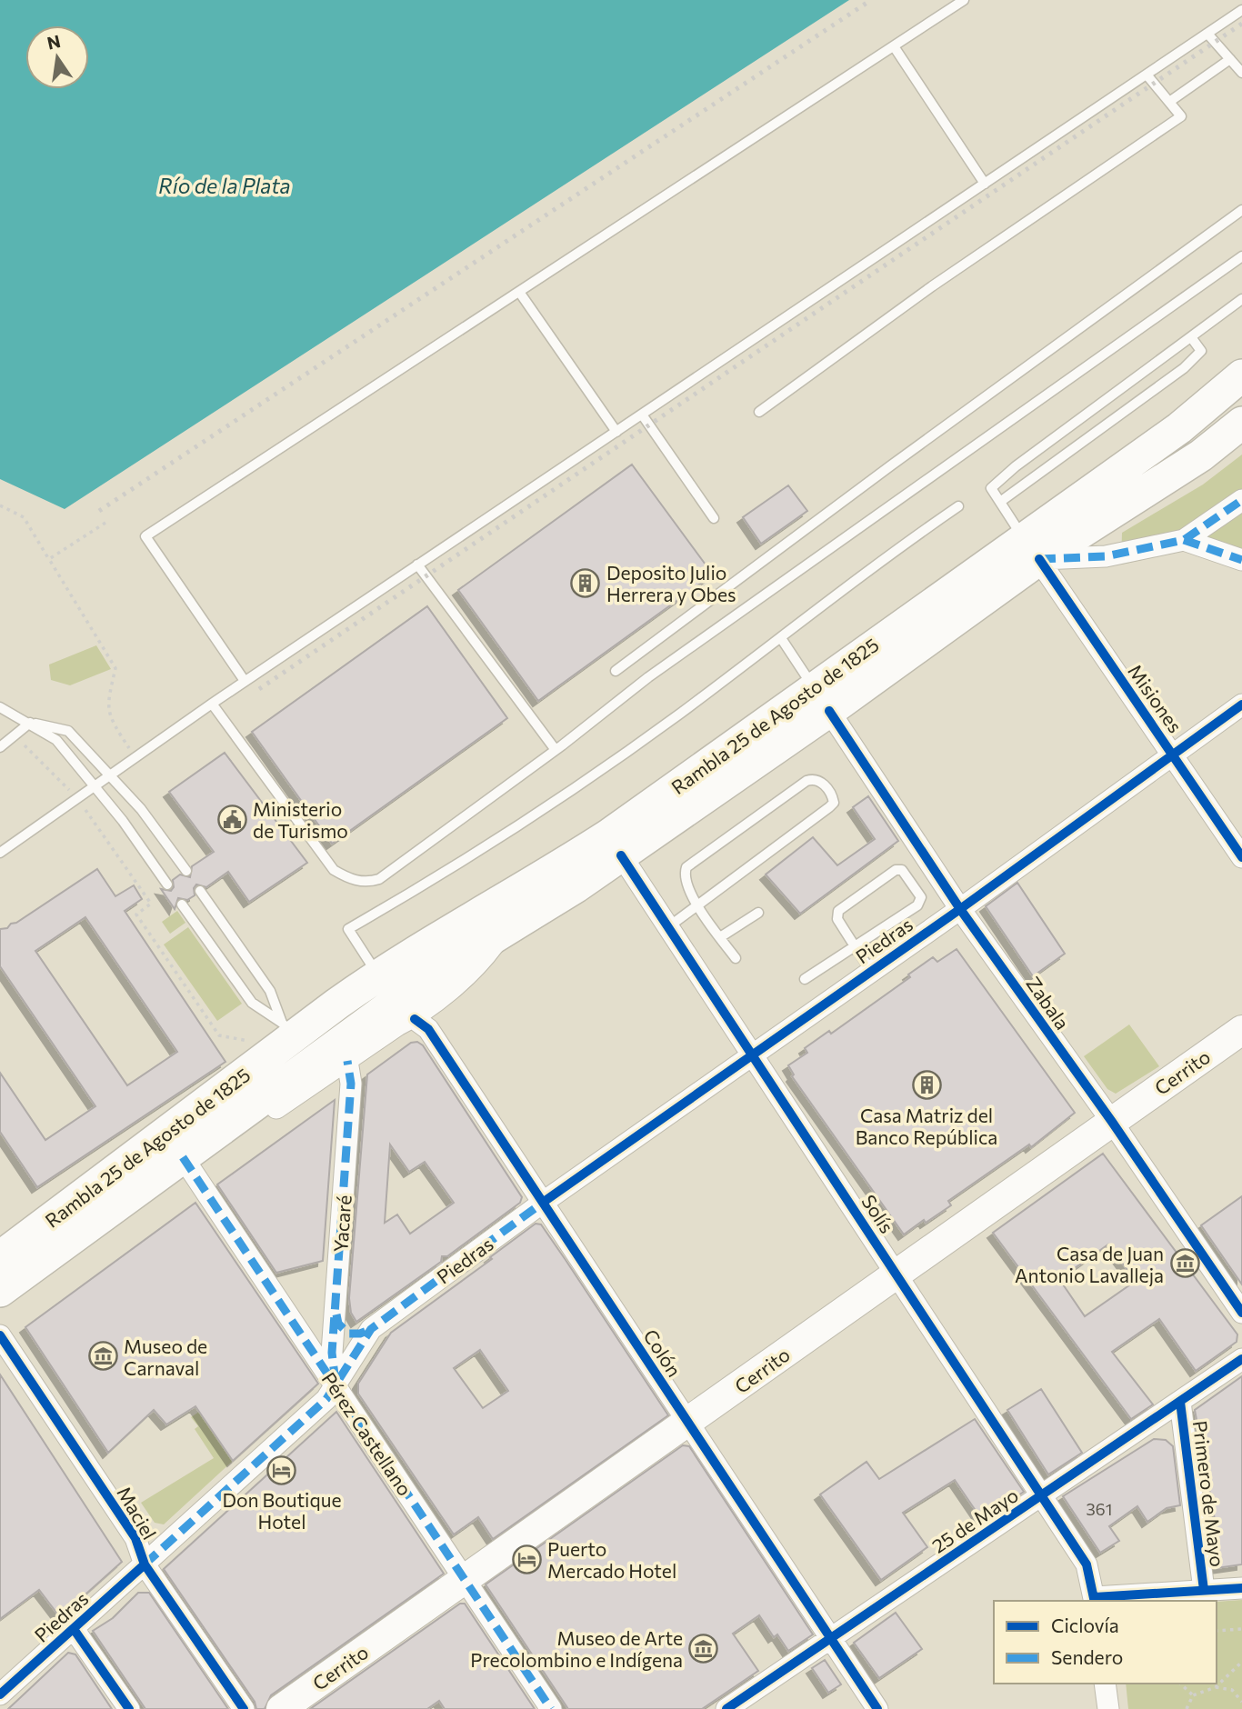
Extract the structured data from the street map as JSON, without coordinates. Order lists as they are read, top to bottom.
{
  "streets": {
    "main road": ["Rambla 25 de Agosto de 1825"],
    "street": [
      "Misiones",
      "Piedras",
      "Zabala",
      "Cerrito",
      "Solís",
      "Yacaré",
      "Colón",
      "Pérez Castellano",
      "Primero de Mayo",
      "Maciel",
      "25 de Mayo"
    ]
  },
  "crossings": [
    ["Misiones", "Rambla 25 de Agosto de 1825"],
    ["Misiones", "Piedras"],
    ["Rambla 25 de Agosto de 1825", "Zabala"],
    ["Rambla 25 de Agosto de 1825", "Solís"],
    ["Rambla 25 de Agosto de 1825", "Yacaré"],
    ["Rambla 25 de Agosto de 1825", "Colón"],
    ["Rambla 25 de Agosto de 1825", "Pérez Castellano"],
    ["Piedras", "Zabala"],
    ["Piedras", "Solís"],
    ["Piedras", "Yacaré"],
    ["Piedras", "Colón"],
    ["Piedras", "Pérez Castellano"],
    ["Piedras", "Maciel"],
    ["Zabala", "Cerrito"],
    ["Cerrito", "Solís"],
    ["Cerrito", "Colón"],
    ["Cerrito", "Pérez Castellano"],
    ["Solís", "25 de Mayo"],
    ["Yacaré", "Pérez Castellano"],
    ["Colón", "25 de Mayo"],
    ["Primero de Mayo", "25 de Mayo"]
  ],
  "water": ["Río de la Plata"],
  "places": {
    "building": ["Deposito Julio Herrera y Obes", "Casa Matriz del Banco República"],
    "public building": ["Ministerio de Turismo"],
    "museum": ["Casa de Juan Antonio Lavalleja", "Museo de Carnaval", "Museo de Arte Precolombino e Indígena"],
    "hotel": ["Don Boutique Hotel", "Puerto Mercado Hotel"]
  },
  "house_numbers": ["361"],
  "legend": ["Ciclovía", "Sendero"],
  "north": "top"
}
